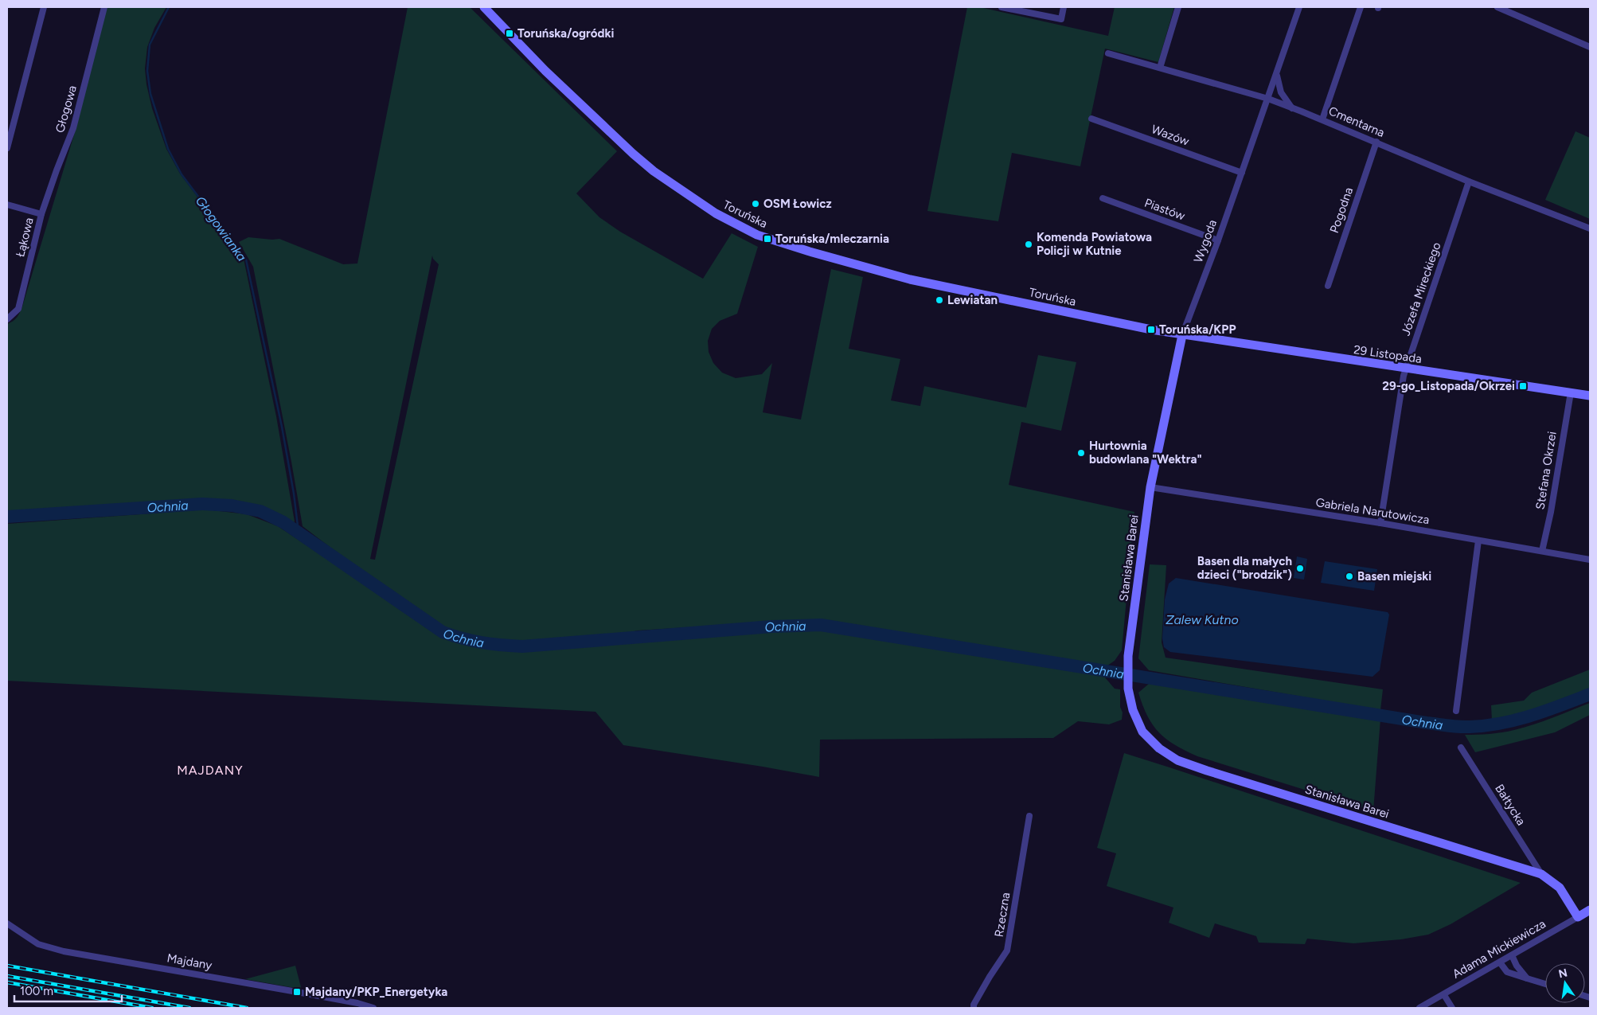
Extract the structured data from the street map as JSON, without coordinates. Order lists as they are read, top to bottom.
{
  "streets": {
    "street": [
      "Głogowa",
      "Cmentarna",
      "Wazów",
      "Piastów",
      "Pogodna",
      "Toruńska",
      "Łąkowa",
      "Wygoda",
      "Józefa Mireckiego",
      "29 Listopada",
      "Stefana Okrzei",
      "Gabriela Narutowicza",
      "Stanisława Barei",
      "Bałtycka",
      "Rzeczna",
      "Adama Mickiewicza",
      "Majdany"
    ]
  },
  "crossings": [
    ["Głogowa", "Łąkowa"],
    ["Cmentarna", "Pogodna"],
    ["Cmentarna", "Wygoda"],
    ["Cmentarna", "Józefa Mireckiego"],
    ["Wazów", "Wygoda"],
    ["Piastów", "Wygoda"],
    ["Toruńska", "Wygoda"],
    ["Toruńska", "29 Listopada"],
    ["Wygoda", "29 Listopada"],
    ["Wygoda", "Gabriela Narutowicza"],
    ["Wygoda", "Stanisława Barei"],
    ["Józefa Mireckiego", "29 Listopada"],
    ["Józefa Mireckiego", "Gabriela Narutowicza"],
    ["29 Listopada", "Stefana Okrzei"],
    ["Stefana Okrzei", "Gabriela Narutowicza"],
    ["Gabriela Narutowicza", "Stanisława Barei"],
    ["Stanisława Barei", "Bałtycka"],
    ["Stanisława Barei", "Adama Mickiewicza"]
  ],
  "districts": ["MAJDANY"],
  "water": ["Głogowianka", "Ochnia", "Zalew Kutno"],
  "places": {
    "transit": [
      "Toruńska/ogródki",
      "Toruńska/mleczarnia",
      "Toruńska/KPP",
      "29-go_Listopada/Okrzei",
      "Majdany/PKP_Energetyka"
    ],
    "other": [
      "OSM Łowicz",
      "Komenda Powiatowa Policji w Kutnie",
      "Lewiatan",
      "Hurtownia budowlana \"Wektra\"",
      "Basen dla małych dzieci (\"brodzik\")",
      "Basen miejski"
    ]
  },
  "scale_bar": "100 m",
  "north": "top"
}
